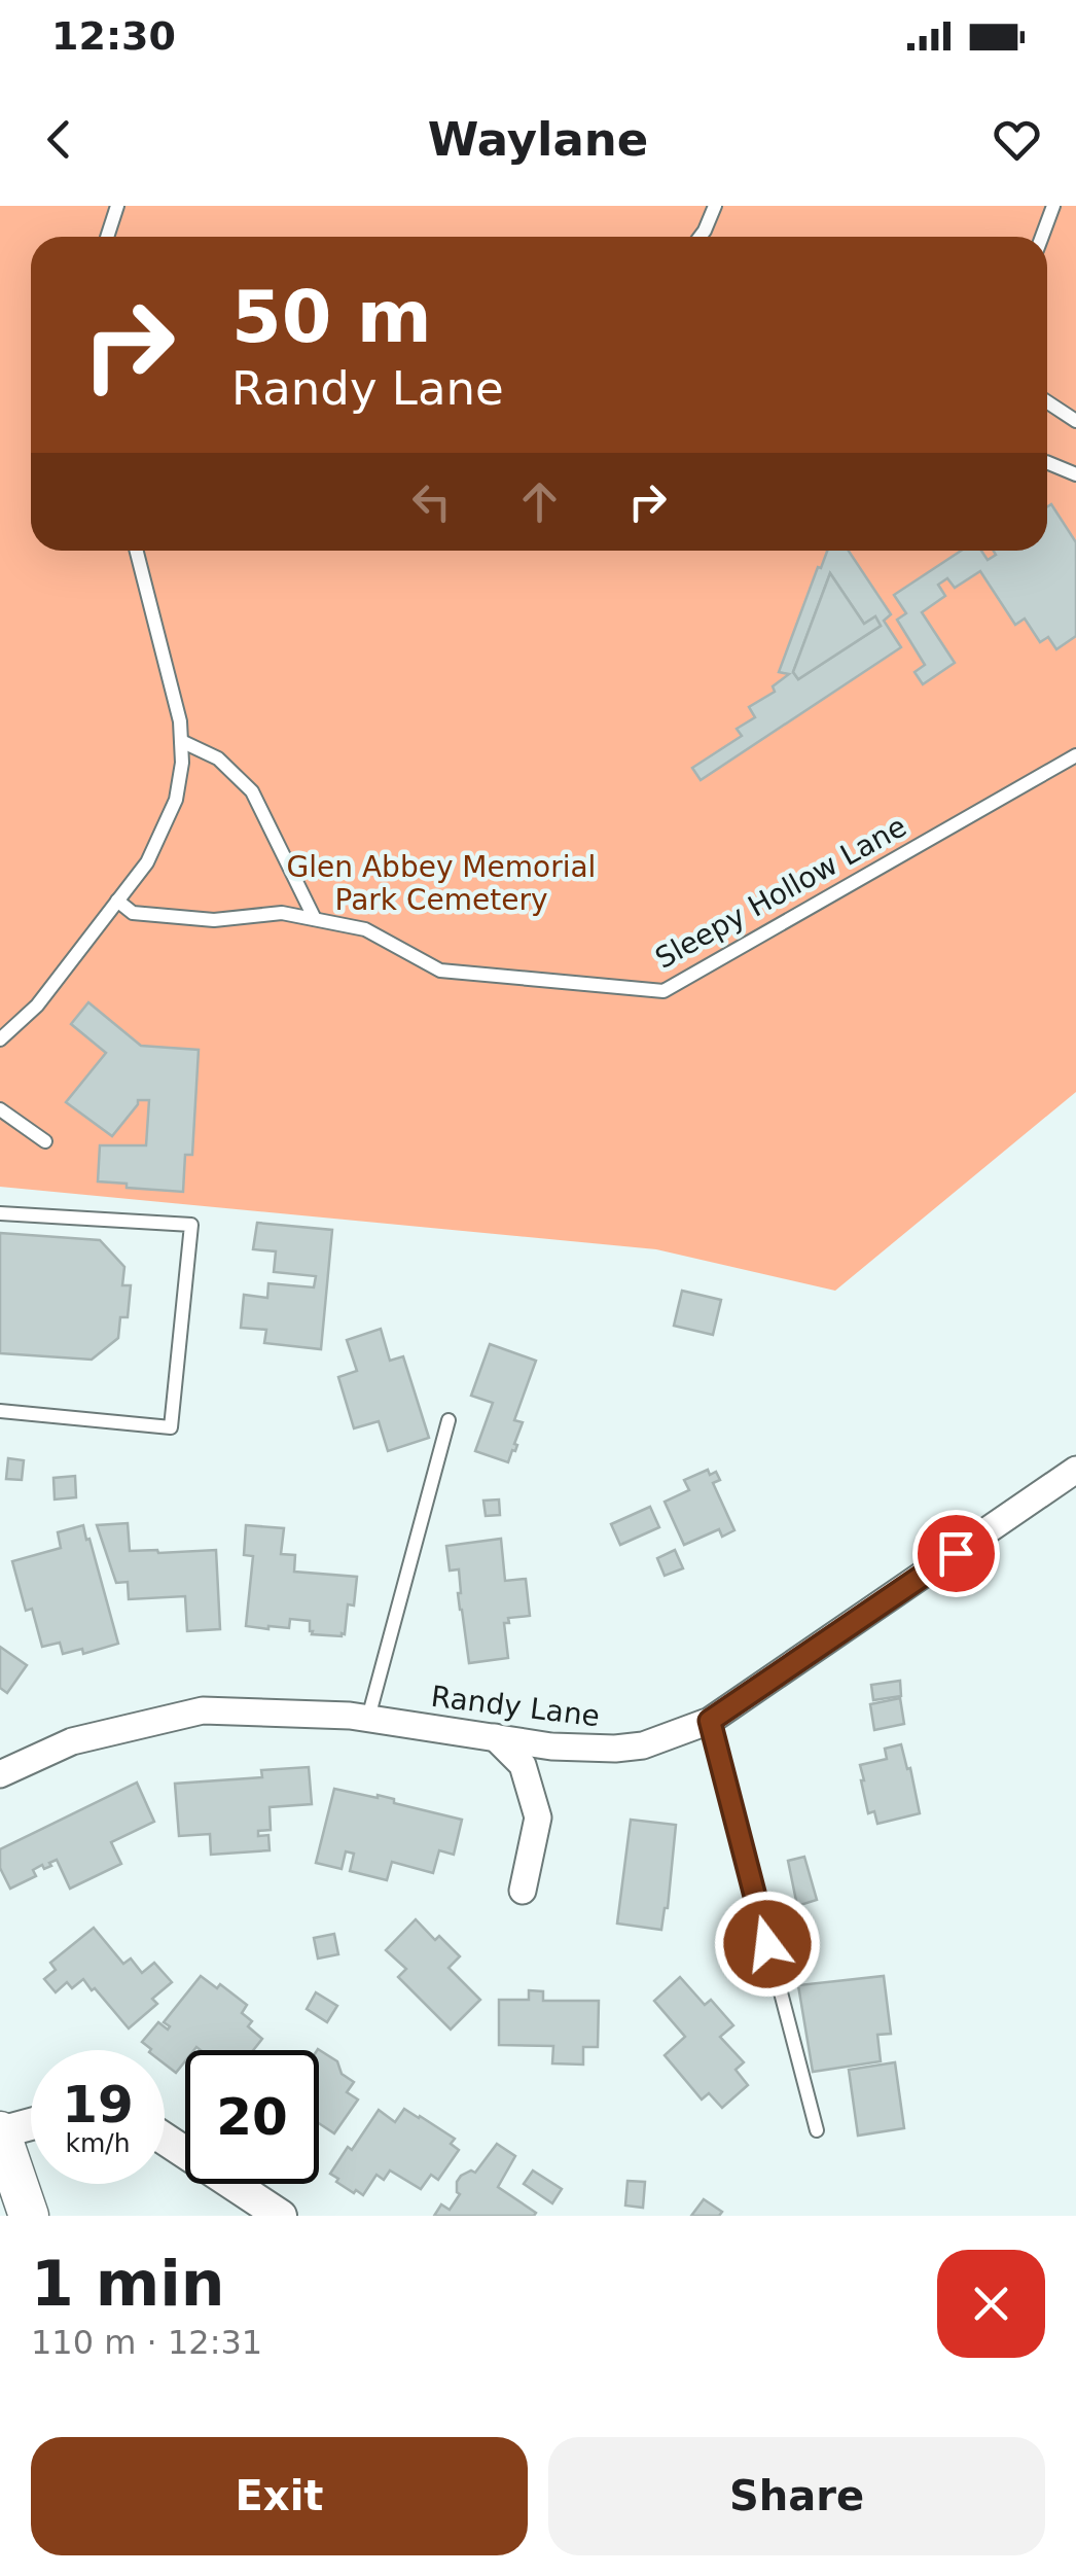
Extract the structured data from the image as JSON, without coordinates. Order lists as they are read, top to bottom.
{
  "streets": {
    "street": ["Randy Lane"],
    "lane": ["Sleepy Hollow Lane"]
  },
  "parks": ["Glen Abbey Memorial Park Cemetery"],
  "page": {
    "status": "12:30",
    "header": "Waylane",
    "turn": ["50 m", "Randy Lane"],
    "speed": "19 km/h",
    "limit": "20",
    "heading": ["1 min", "110 m · 12:31"],
    "buttons": ["Exit", "Share"]
  }
}
